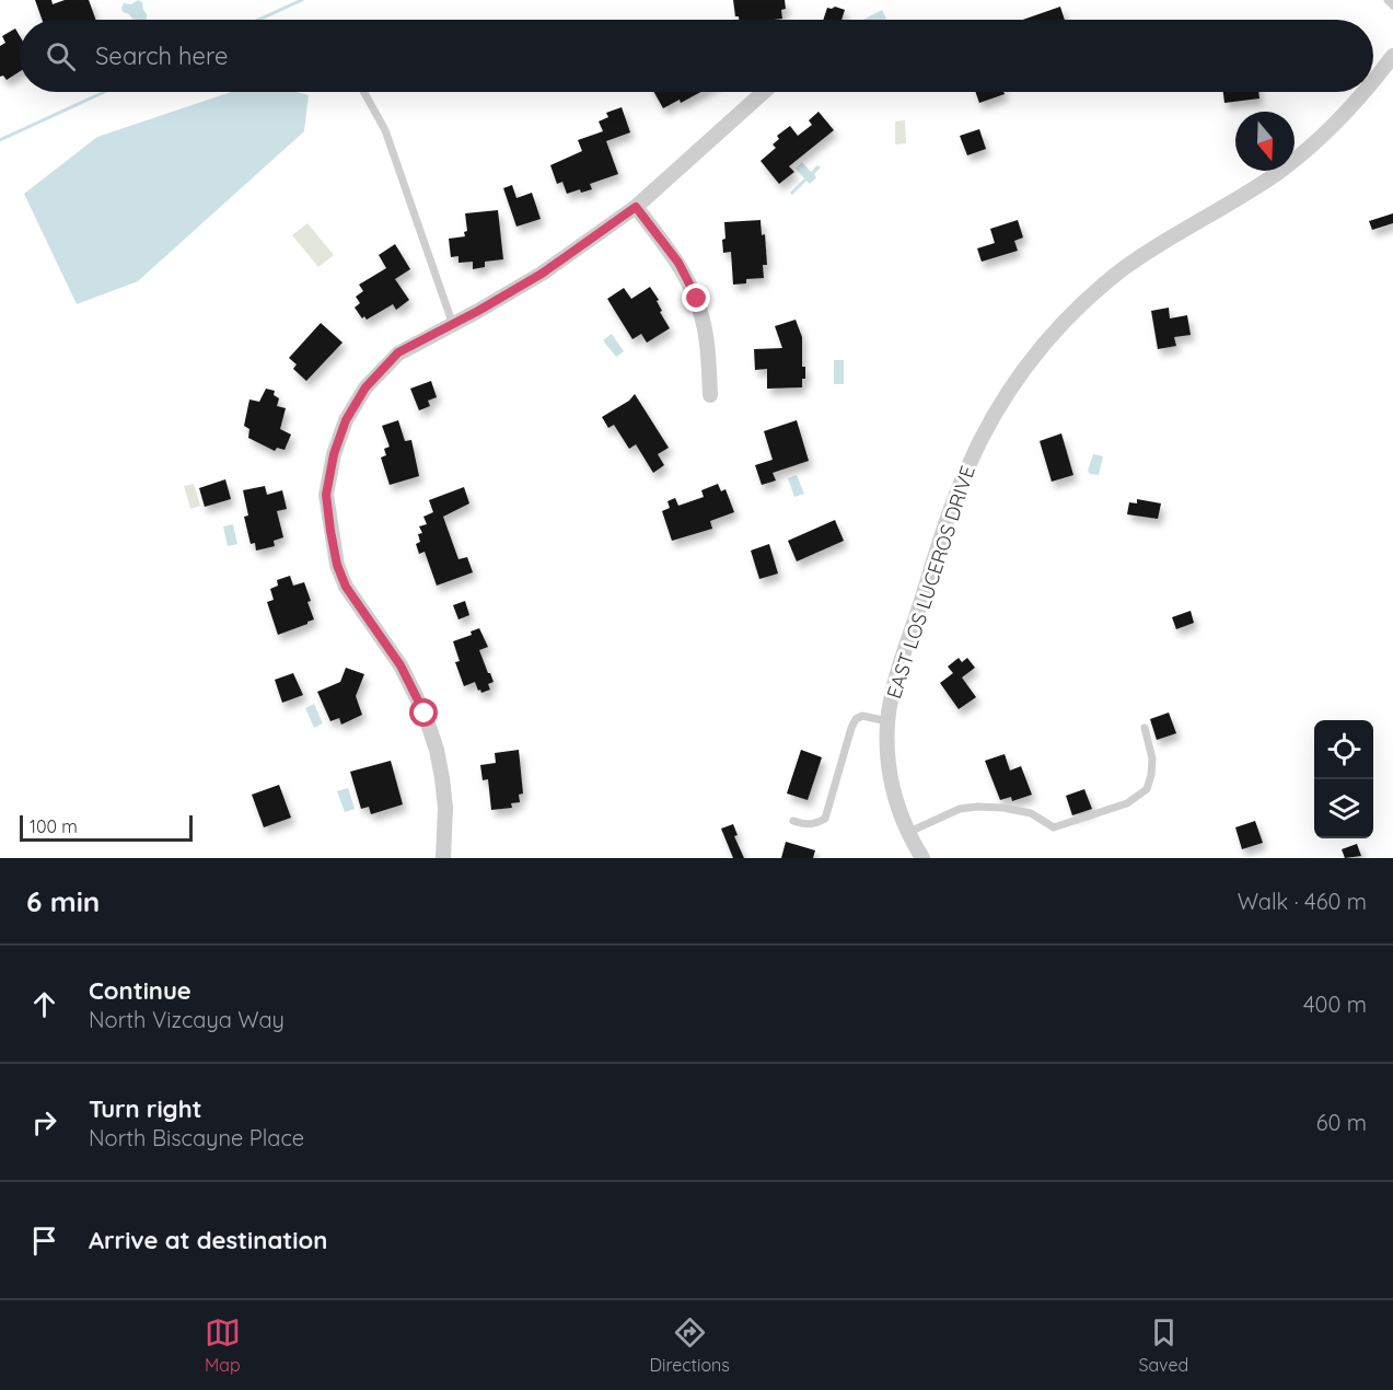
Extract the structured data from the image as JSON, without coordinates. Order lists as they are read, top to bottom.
{
  "streets": {
    "street": ["EAST LOS LUCEROS DRIVE"]
  },
  "scale_bar": "100 m",
  "north": "bottom",
  "page": {
    "search": "Search here",
    "scale": "100 m",
    "heading": ["6 min", "Walk · 460 m"],
    "list": [
      ["Continue", "North Vizcaya Way", "400 m"],
      ["Turn right", "North Biscayne Place", "60 m"],
      "Arrive at destination"
    ],
    "nav": ["Map", "Directions", "Saved"]
  }
}
